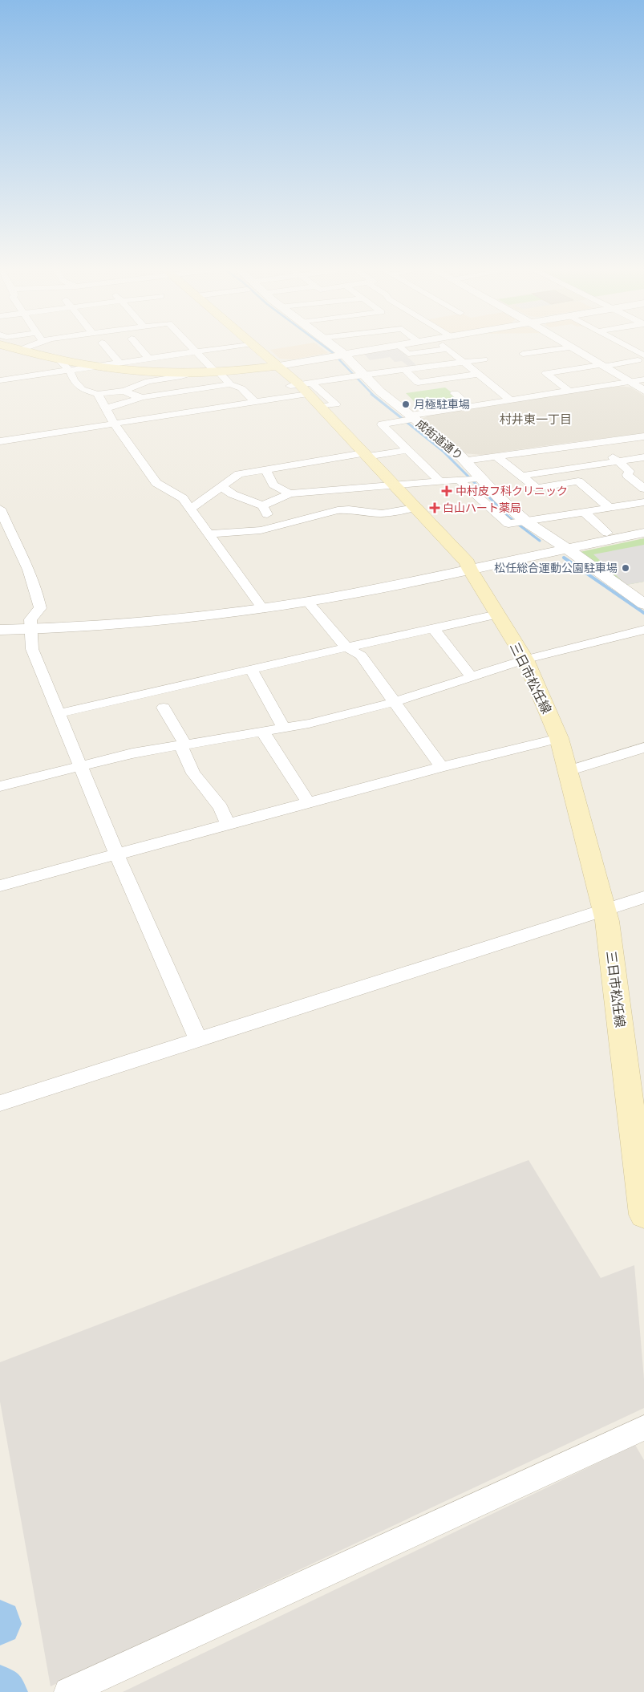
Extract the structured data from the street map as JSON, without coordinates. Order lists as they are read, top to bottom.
{
  "streets": {
    "main road": ["三日市松任線"],
    "street": ["成街道通り"]
  },
  "districts": ["村井東一丁目"],
  "places": {
    "other": ["月極駐車場", "松任総合運動公園駐車場"],
    "health": ["中村皮フ科クリニック", "白山ハート薬局"]
  }
}
